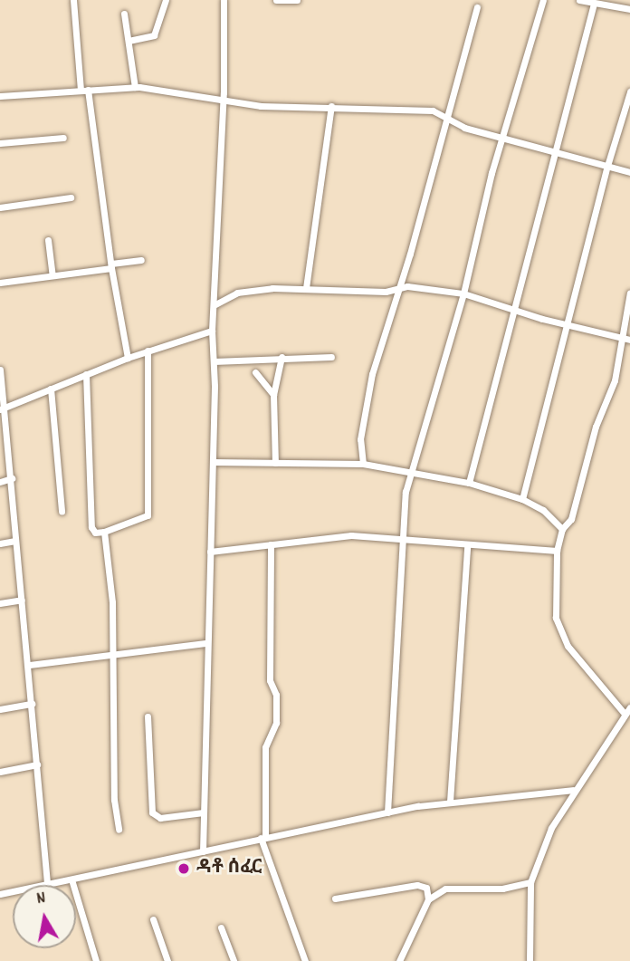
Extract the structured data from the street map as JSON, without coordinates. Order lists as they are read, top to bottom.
{
  "places": ["ዳቶ ሰፈር"],
  "north": "top"
}
